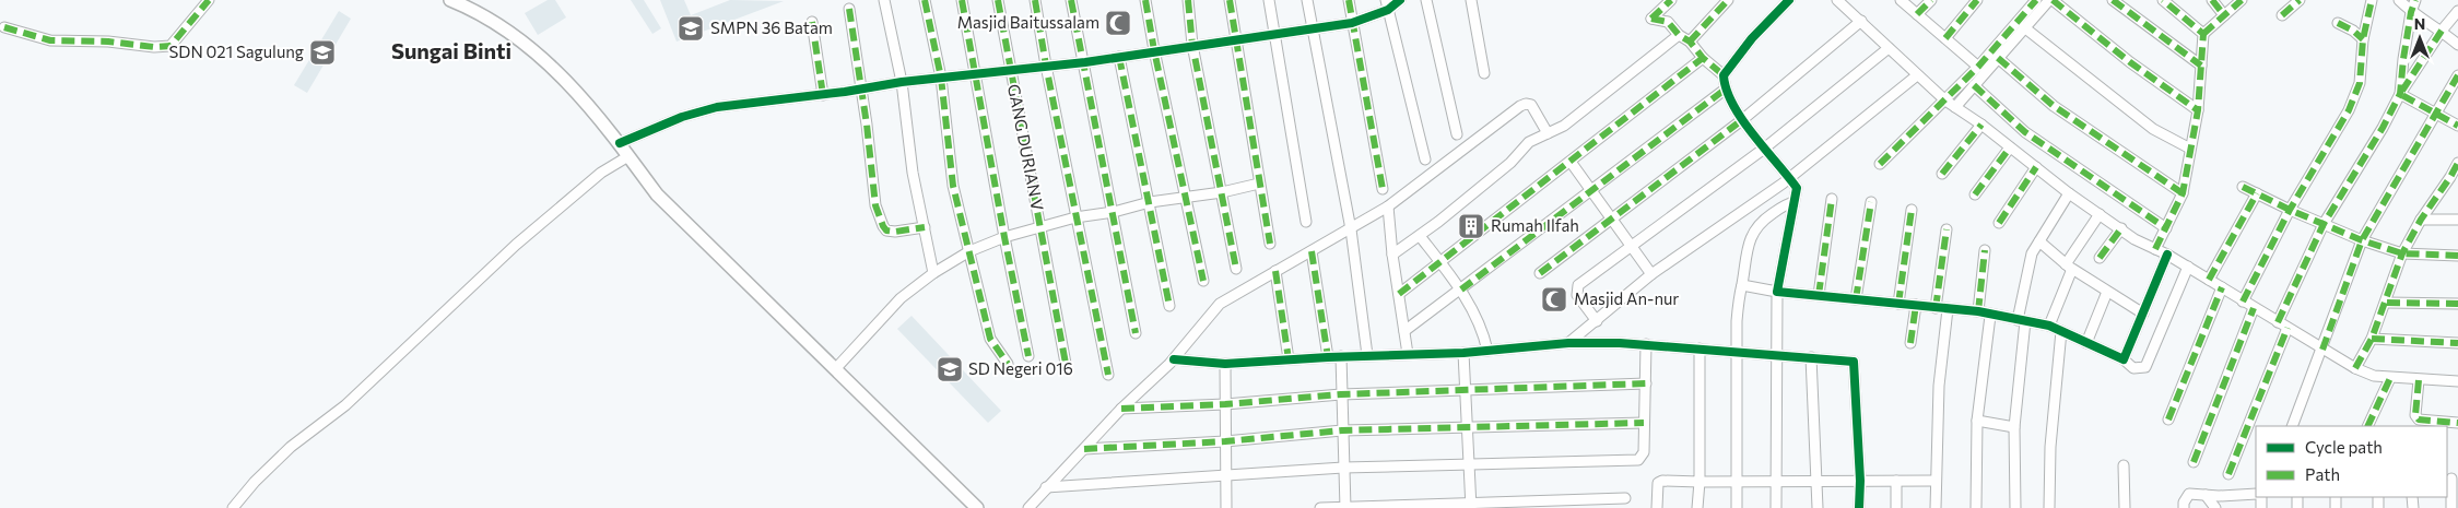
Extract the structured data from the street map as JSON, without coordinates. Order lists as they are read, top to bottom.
{
  "streets": {
    "street": ["GANG DURIAN V"]
  },
  "districts": ["Sungai Binti"],
  "places": {
    "mosque": ["Masjid Baitussalam", "Masjid An-nur"],
    "school or university": ["SMPN 36 Batam", "SDN 021 Sagulung", "SD Negeri 016"],
    "building": ["Rumah Ilfah"]
  },
  "legend": ["Cycle path", "Path"],
  "north": "top"
}
